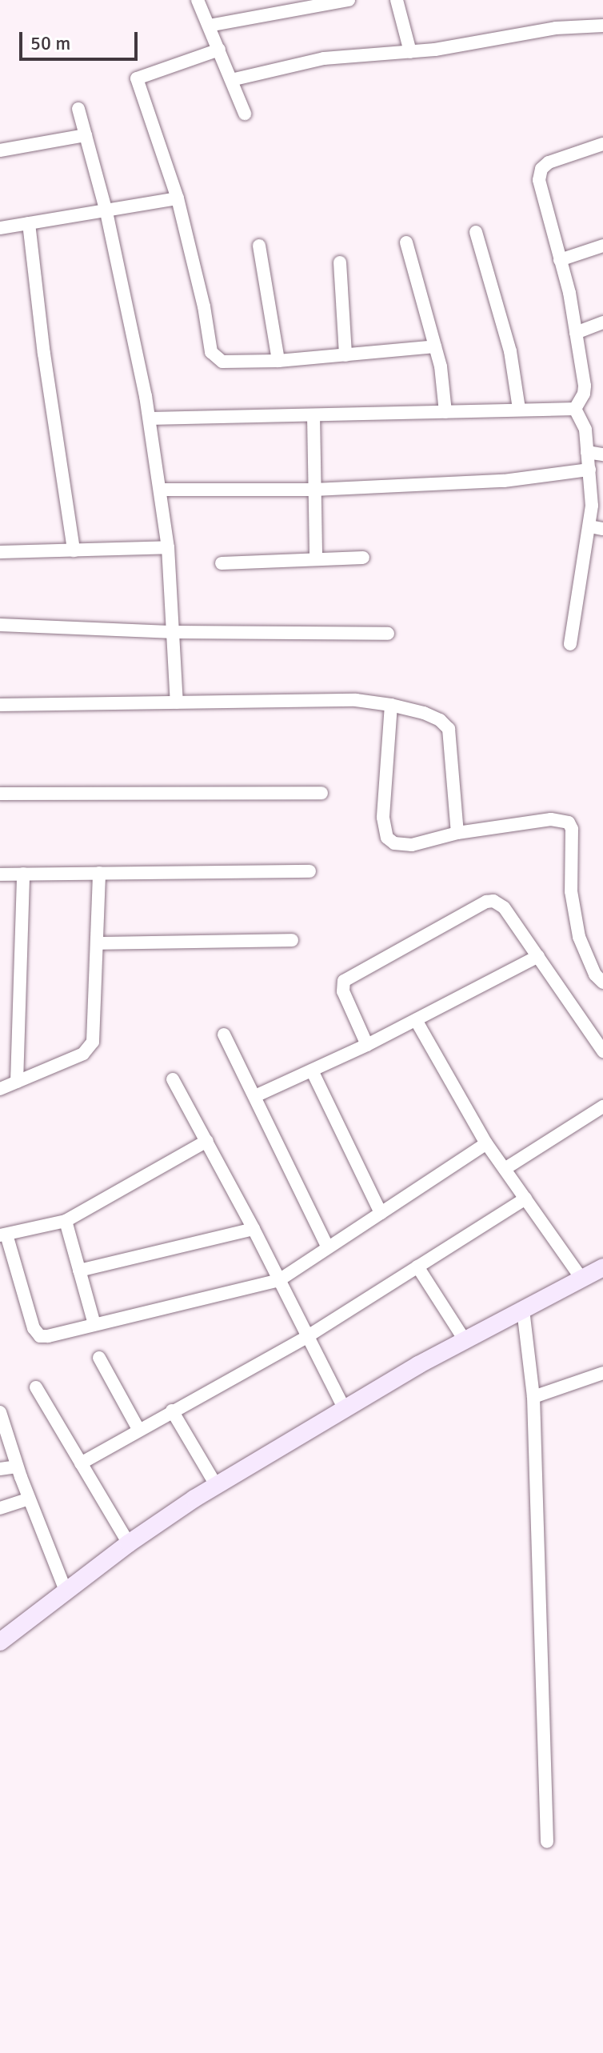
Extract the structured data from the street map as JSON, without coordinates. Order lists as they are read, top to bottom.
{
  "scale_bar": "50 m"
}
